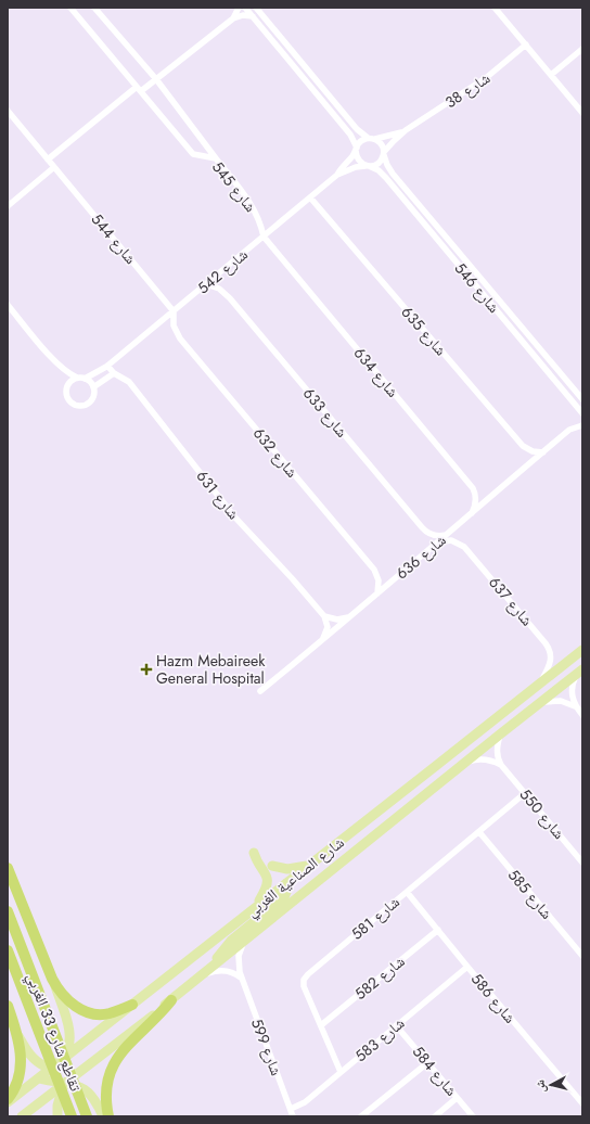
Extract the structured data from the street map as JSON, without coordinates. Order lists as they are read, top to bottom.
{
  "streets": {
    "highway": ["تقاطع شارع 33 الغربي"],
    "main road": ["شارع الصناعية الغربي"],
    "street": [
      "شارع 38",
      "شارع 545",
      "شارع 544",
      "شارع 542",
      "شارع 546",
      "شارع 635",
      "شارع 634",
      "شارع 633",
      "شارع 632",
      "شارع 631",
      "شارع 636",
      "شارع 637",
      "شارع 550",
      "شارع 585",
      "شارع 581",
      "شارع 582",
      "شارع 586",
      "شارع 583",
      "شارع 599",
      "شارع 584"
    ]
  },
  "crossings": [
    ["شارع 38", "شارع 542"],
    ["شارع 38", "شارع 546"],
    ["شارع 545", "شارع 542"],
    ["شارع 545", "شارع 634"],
    ["شارع 544", "شارع 542"],
    ["شارع 544", "شارع 632"],
    ["شارع 542", "شارع 546"],
    ["شارع 542", "شارع 635"],
    ["شارع 542", "شارع 634"],
    ["شارع 542", "شارع 633"],
    ["شارع 542", "شارع 632"],
    ["شارع 635", "شارع 636"],
    ["شارع 634", "شارع 636"],
    ["شارع 633", "شارع 636"],
    ["شارع 632", "شارع 636"],
    ["شارع 636", "شارع 637"],
    ["شارع 637", "شارع الصناعية الغربي"],
    ["شارع 550", "شارع الصناعية الغربي"],
    ["شارع 550", "شارع 581"],
    ["شارع الصناعية الغربي", "شارع 599"],
    ["شارع 585", "شارع 581"],
    ["شارع 581", "شارع 582"],
    ["شارع 581", "شارع 586"],
    ["شارع 581", "شارع 583"],
    ["شارع 582", "شارع 586"],
    ["شارع 586", "شارع 583"],
    ["شارع 583", "شارع 599"],
    ["شارع 583", "شارع 584"]
  ],
  "places": {
    "health": ["Hazm Mebaireek General Hospital"]
  },
  "north": "left"
}
